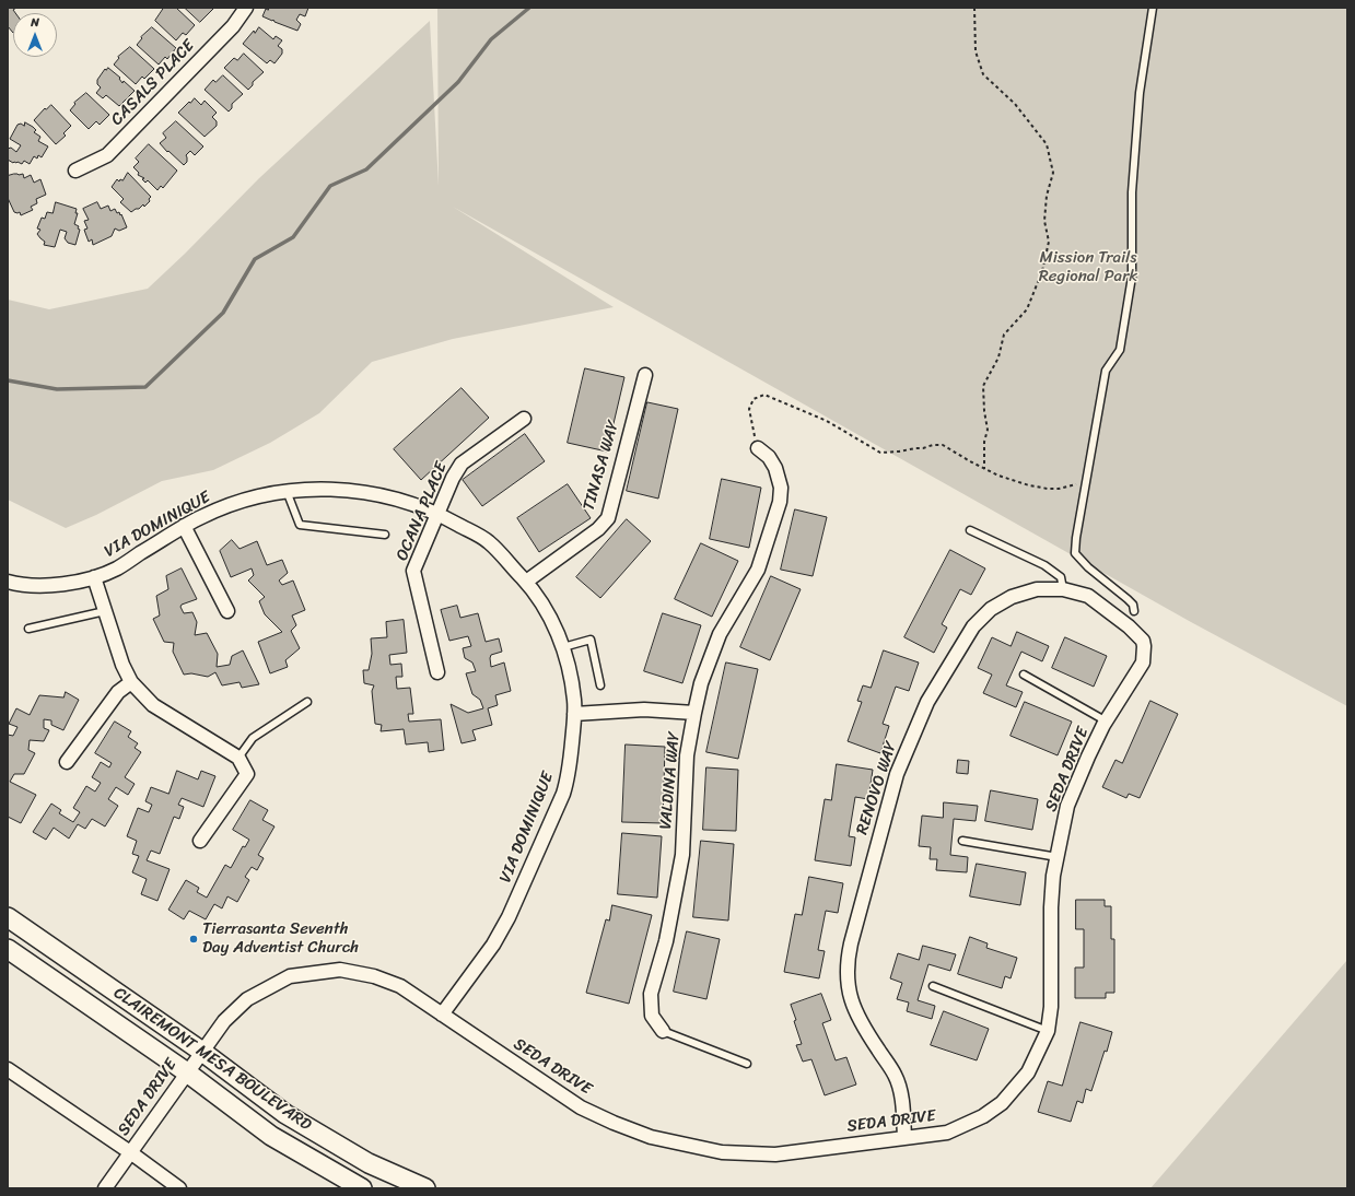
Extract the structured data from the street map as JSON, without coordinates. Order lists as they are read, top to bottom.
{
  "streets": {
    "street": [
      "CASALS PLACE",
      "TINASA WAY",
      "OCANA PLACE",
      "VIA DOMINIQUE",
      "SEDA DRIVE",
      "VALDINA WAY",
      "RENOVO WAY",
      "CLAIREMONT MESA BOULEVARD"
    ]
  },
  "crossings": [
    ["TINASA WAY", "VIA DOMINIQUE"],
    ["OCANA PLACE", "VIA DOMINIQUE"],
    ["VIA DOMINIQUE", "SEDA DRIVE"],
    ["SEDA DRIVE", "RENOVO WAY"],
    ["SEDA DRIVE", "CLAIREMONT MESA BOULEVARD"]
  ],
  "parks": ["Mission Trails Regional Park"],
  "places": ["Tierrasanta Seventh Day Adventist Church"],
  "north": "top"
}
